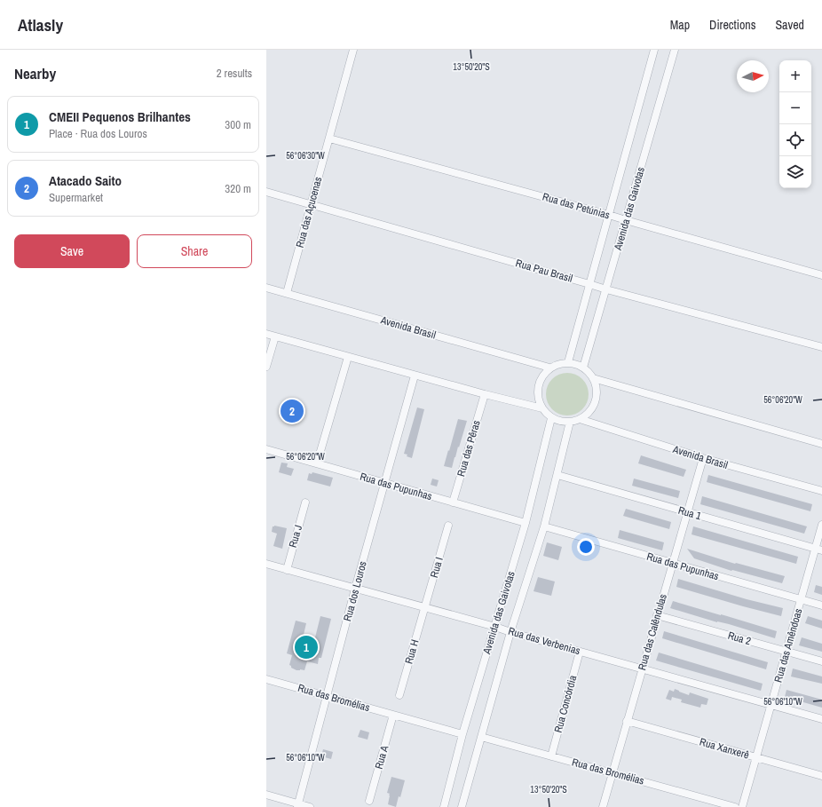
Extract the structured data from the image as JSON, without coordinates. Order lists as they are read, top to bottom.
{
  "streets": {
    "street": [
      "Rua das Petúnias",
      "Avenida das Gaivotas",
      "Rua das Açucenas",
      "Rua Pau Brasil",
      "Avenida Brasil",
      "Rua das Pêras",
      "Rua das Pupunhas",
      "Rua 1",
      "Rua J",
      "Rua I",
      "Rua dos Louros",
      "Rua das Calêndulas",
      "Rua 2",
      "Rua das Verbenias",
      "Rua das Amêndoas",
      "Rua H",
      "Rua das Bromélias",
      "Rua Concórdia",
      "Rua Xanxerê",
      "Rua A"
    ]
  },
  "crossings": [
    ["Rua das Petúnias", "Avenida das Gaivotas"],
    ["Rua das Petúnias", "Rua das Açucenas"],
    ["Avenida das Gaivotas", "Rua Pau Brasil"],
    ["Avenida das Gaivotas", "Avenida Brasil"],
    ["Avenida das Gaivotas", "Rua das Pupunhas"],
    ["Avenida das Gaivotas", "Rua 1"],
    ["Avenida das Gaivotas", "Rua das Verbenias"],
    ["Avenida das Gaivotas", "Rua das Bromélias"],
    ["Rua das Açucenas", "Rua Pau Brasil"],
    ["Rua das Açucenas", "Avenida Brasil"],
    ["Avenida Brasil", "Rua das Calêndulas"],
    ["Rua das Pêras", "Rua das Pupunhas"],
    ["Rua das Pupunhas", "Rua dos Louros"],
    ["Rua das Pupunhas", "Rua das Calêndulas"],
    ["Rua das Pupunhas", "Rua das Amêndoas"],
    ["Rua 1", "Rua das Calêndulas"],
    ["Rua 1", "Rua das Amêndoas"],
    ["Rua J", "Rua das Verbenias"],
    ["Rua I", "Rua das Verbenias"],
    ["Rua I", "Rua H"],
    ["Rua dos Louros", "Rua das Verbenias"],
    ["Rua dos Louros", "Rua das Bromélias"],
    ["Rua das Calêndulas", "Rua 2"],
    ["Rua das Calêndulas", "Rua das Verbenias"],
    ["Rua das Calêndulas", "Rua das Bromélias"],
    ["Rua das Calêndulas", "Rua Xanxerê"],
    ["Rua 2", "Rua das Amêndoas"],
    ["Rua das Verbenias", "Rua das Amêndoas"],
    ["Rua das Verbenias", "Rua H"],
    ["Rua das Verbenias", "Rua Concórdia"],
    ["Rua das Amêndoas", "Rua Xanxerê"],
    ["Rua das Bromélias", "Rua Concórdia"],
    ["Rua das Bromélias", "Rua A"]
  ],
  "north": "right",
  "page": {
    "header": "Atlasly",
    "nav": ["Map", "Directions", "Saved"],
    "heading": ["Nearby", "2 results"],
    "map_buttons": ["+", "−"],
    "list": [
      {
        "mark": "1",
        "name": "CMEII Pequenos Brilhantes",
        "note": "Place · Rua dos Louros",
        "value": "300 m"
      },
      {
        "mark": "2",
        "name": "Atacado Saito",
        "note": "Supermarket",
        "value": "320 m"
      }
    ],
    "buttons": ["Save", "Share"],
    "pins": ["2", "1"]
  },
  "coordinates": [
    "13°50'20\"S",
    "56°06'30\"W",
    "56°06'20\"W",
    "56°06'10\"W"
  ]
}
